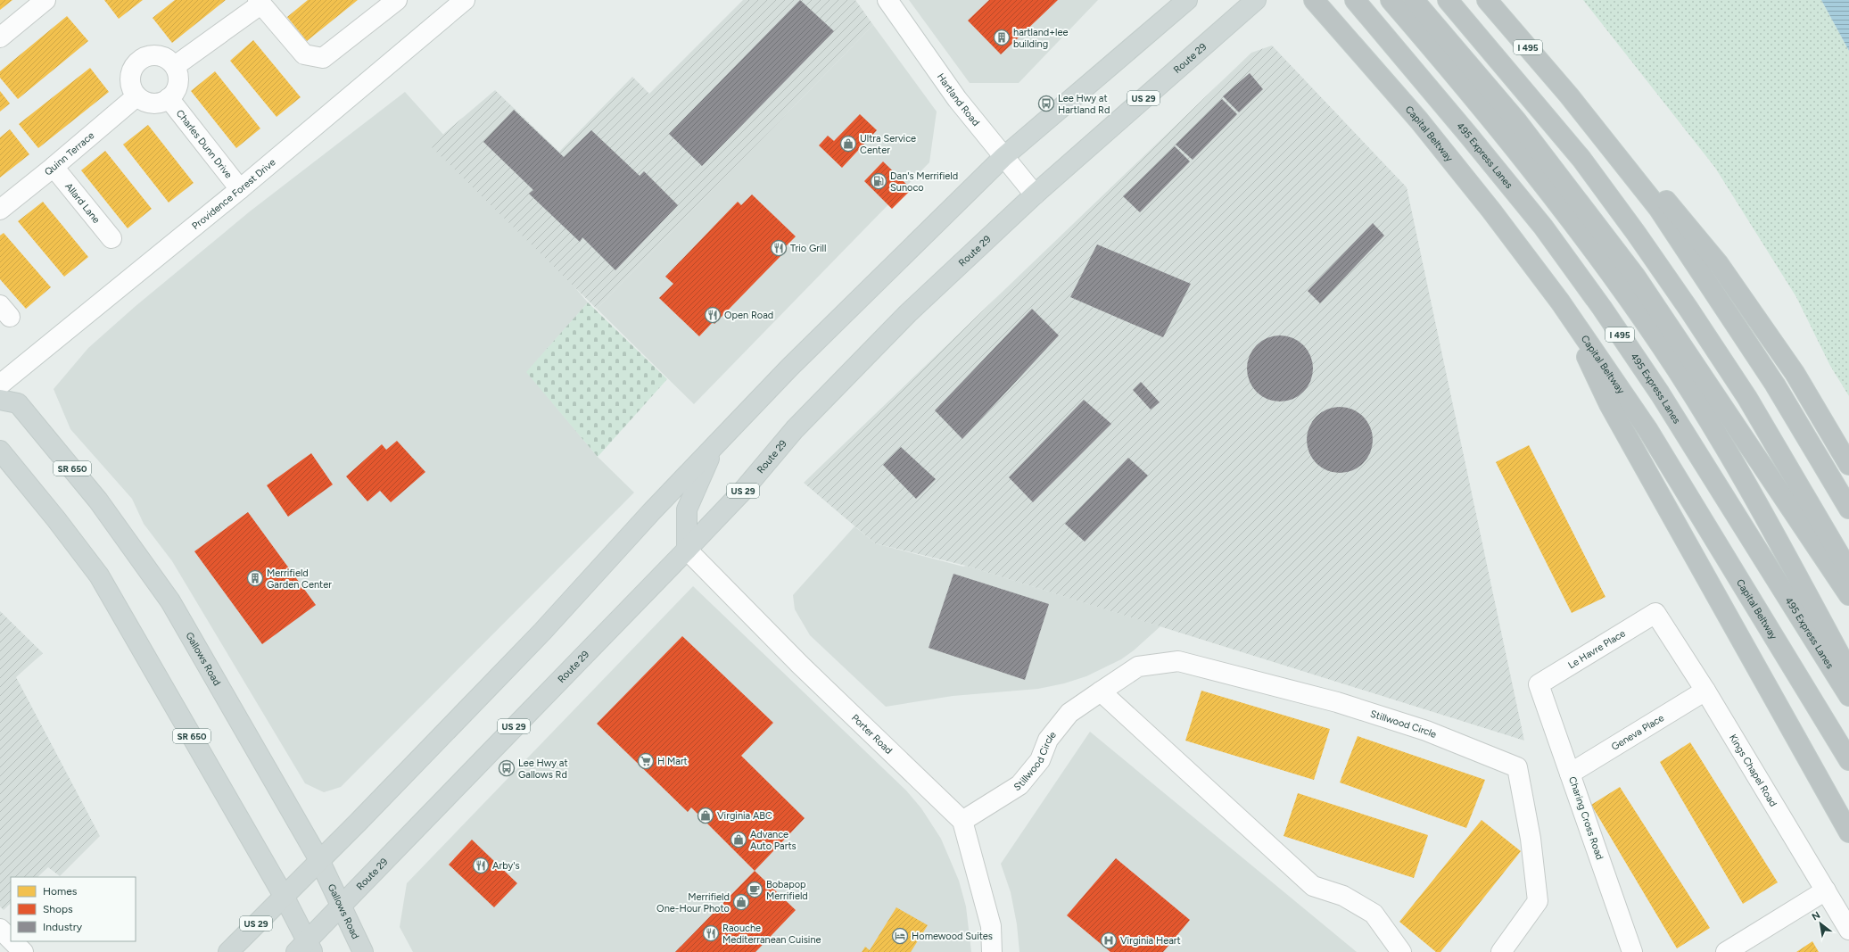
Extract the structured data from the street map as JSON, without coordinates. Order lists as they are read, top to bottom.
{
  "streets": {
    "highway": ["I 495", "Capital Beltway", "495 Express Lanes"],
    "main road": [
      "Route 29",
      "US 29",
      "SR 650",
      "Gallows Road"
    ],
    "street": [
      "Hartland Road",
      "Charles Dunn Drive",
      "Quinn Terrace",
      "Providence Forest Drive",
      "Allard Lane",
      "Le Havre Place",
      "Stillwood Circle",
      "Geneva Place",
      "Porter Road",
      "Kings Chapel Road",
      "Charing Cross Road"
    ]
  },
  "crossings": [
    ["Route 29", "Hartland Road"],
    ["Route 29", "SR 650"],
    ["Route 29", "Gallows Road"],
    ["Route 29", "Porter Road"],
    ["US 29", "Hartland Road"],
    ["US 29", "SR 650"],
    ["US 29", "Gallows Road"],
    ["Charles Dunn Drive", "Quinn Terrace"],
    ["Charles Dunn Drive", "Providence Forest Drive"],
    ["Quinn Terrace", "Allard Lane"],
    ["Le Havre Place", "Kings Chapel Road"],
    ["Le Havre Place", "Charing Cross Road"],
    ["Stillwood Circle", "Porter Road"],
    ["Geneva Place", "Kings Chapel Road"],
    ["Geneva Place", "Charing Cross Road"]
  ],
  "places": {
    "building": ["hartland+lee building", "Merrifield Garden Center"],
    "bus stop": ["Lee Hwy at Hartland Rd", "Lee Hwy at Gallows Rd"],
    "shop": [
      "Ultra Service Center",
      "Virginia ABC",
      "Advance Auto Parts",
      "Merrifield One-Hour Photo"
    ],
    "fuel station": ["Dan's Merrifield Sunoco"],
    "restaurant": [
      "Trio Grill",
      "Open Road",
      "Arby's",
      "Raouche Mediterranean Cuisine"
    ],
    "supermarket": ["H Mart"],
    "cafe": ["Bobapop Merrifield"],
    "hotel": ["Homewood Suites"],
    "hospital": ["Virginia Heart"]
  },
  "legend": ["Homes", "Shops", "Industry"],
  "north": "top left"
}
